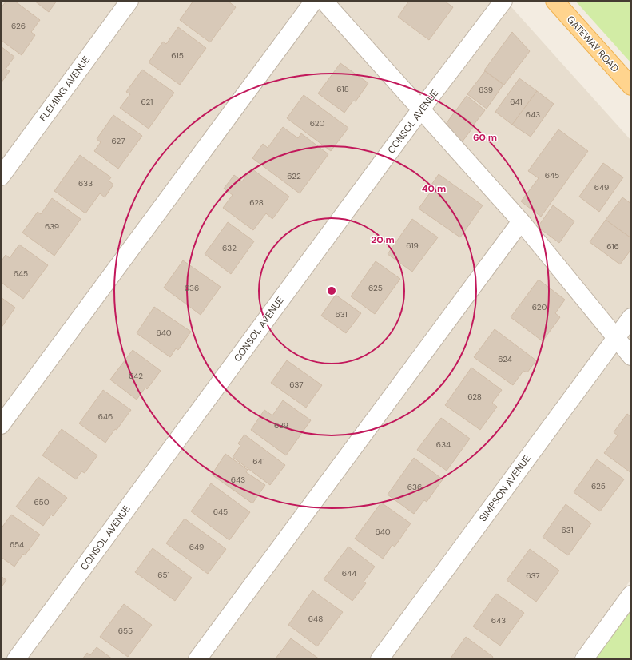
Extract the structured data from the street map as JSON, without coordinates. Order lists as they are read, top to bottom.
{
  "streets": {
    "main road": ["GATEWAY ROAD"],
    "street": ["FLEMING AVENUE", "CONSOL AVENUE", "SIMPSON AVENUE"]
  },
  "house_numbers": [
    "626",
    "615",
    "618",
    "639",
    "621",
    "641",
    "643",
    "620",
    "627",
    "645",
    "622",
    "633",
    "649",
    "628",
    "639",
    "619",
    "616",
    "632",
    "645",
    "636",
    "625",
    "620",
    "631",
    "640",
    "624",
    "642",
    "637",
    "628",
    "646",
    "639",
    "634",
    "641",
    "643",
    "625",
    "636",
    "650",
    "645",
    "631",
    "640",
    "654",
    "649",
    "644",
    "651",
    "637",
    "648",
    "643",
    "655"
  ],
  "rings": ["60 m", "40 m", "20 m"]
}
